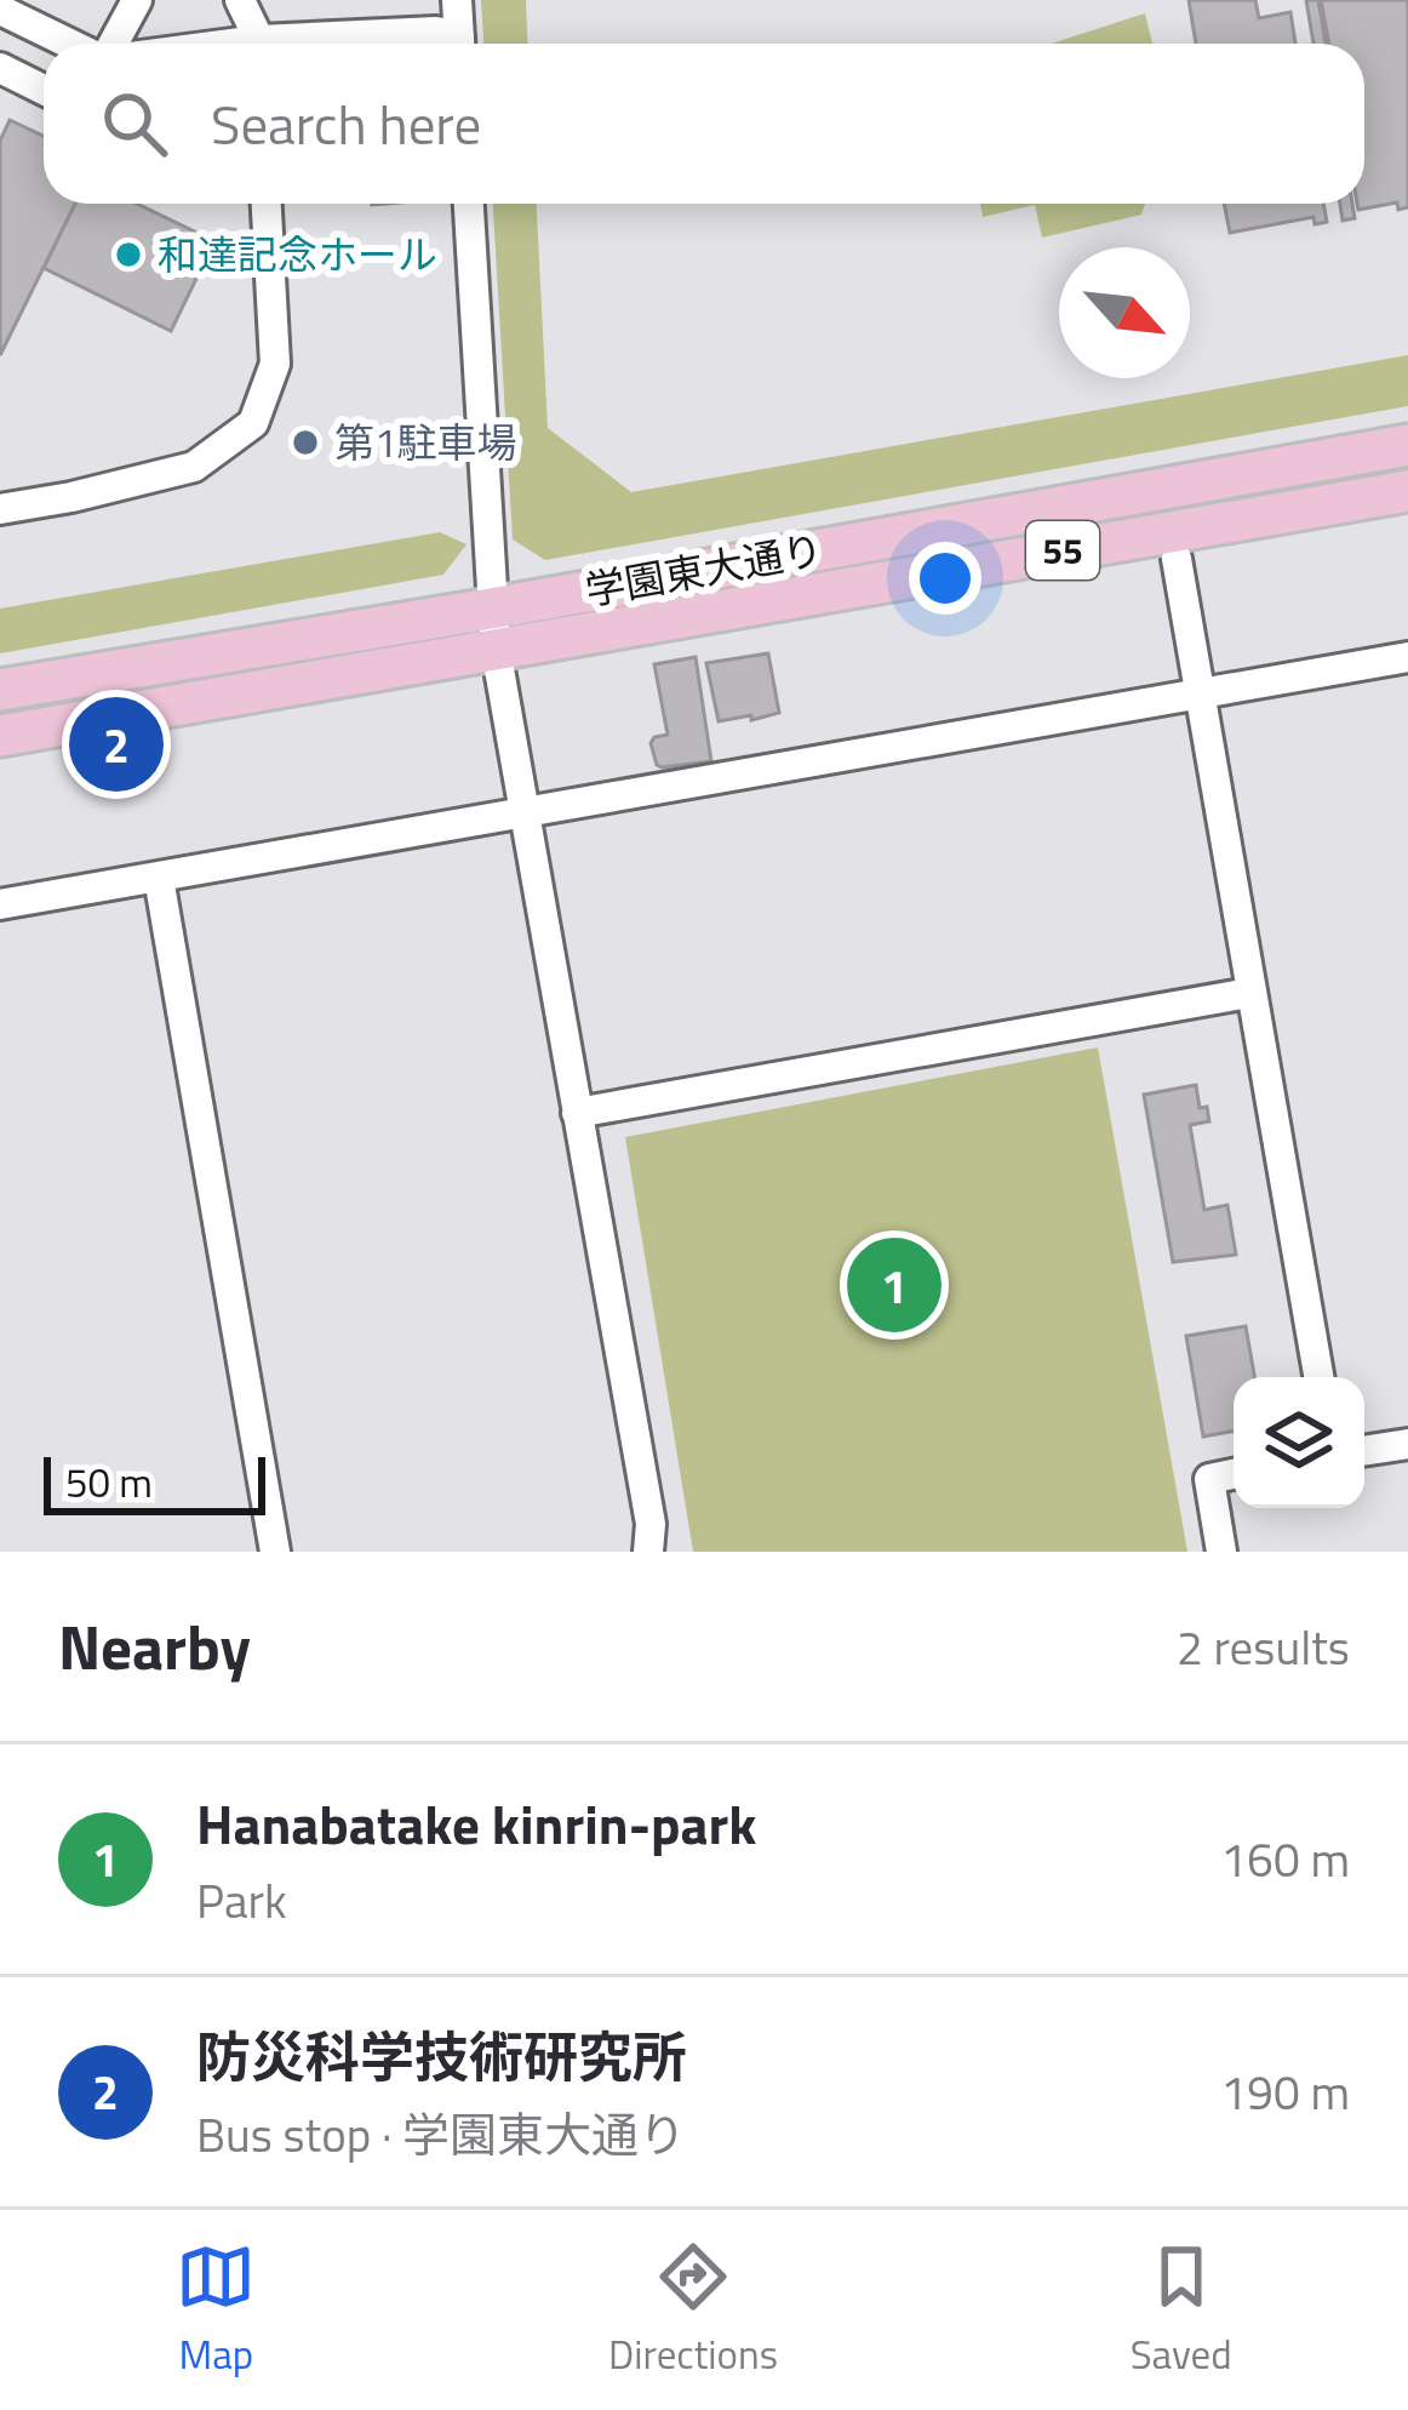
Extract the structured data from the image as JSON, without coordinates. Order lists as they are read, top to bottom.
{
  "streets": {
    "main road": ["55", "学園東大通り"]
  },
  "places": ["和達記念ホール", "第1駐車場"],
  "scale_bar": "50 m",
  "north": "bottom right",
  "page": {
    "search": "Search here",
    "pins": ["2", "1"],
    "scale": "50 m",
    "heading": ["Nearby", "2 results"],
    "list": [
      {
        "mark": "1",
        "name": "Hanabatake kinrin-park",
        "note": "Park",
        "value": "160 m"
      },
      {
        "mark": "2",
        "name": "防災科学技術研究所",
        "note": "Bus stop · 学園東大通り",
        "value": "190 m"
      }
    ],
    "nav": ["Map", "Directions", "Saved"]
  }
}
